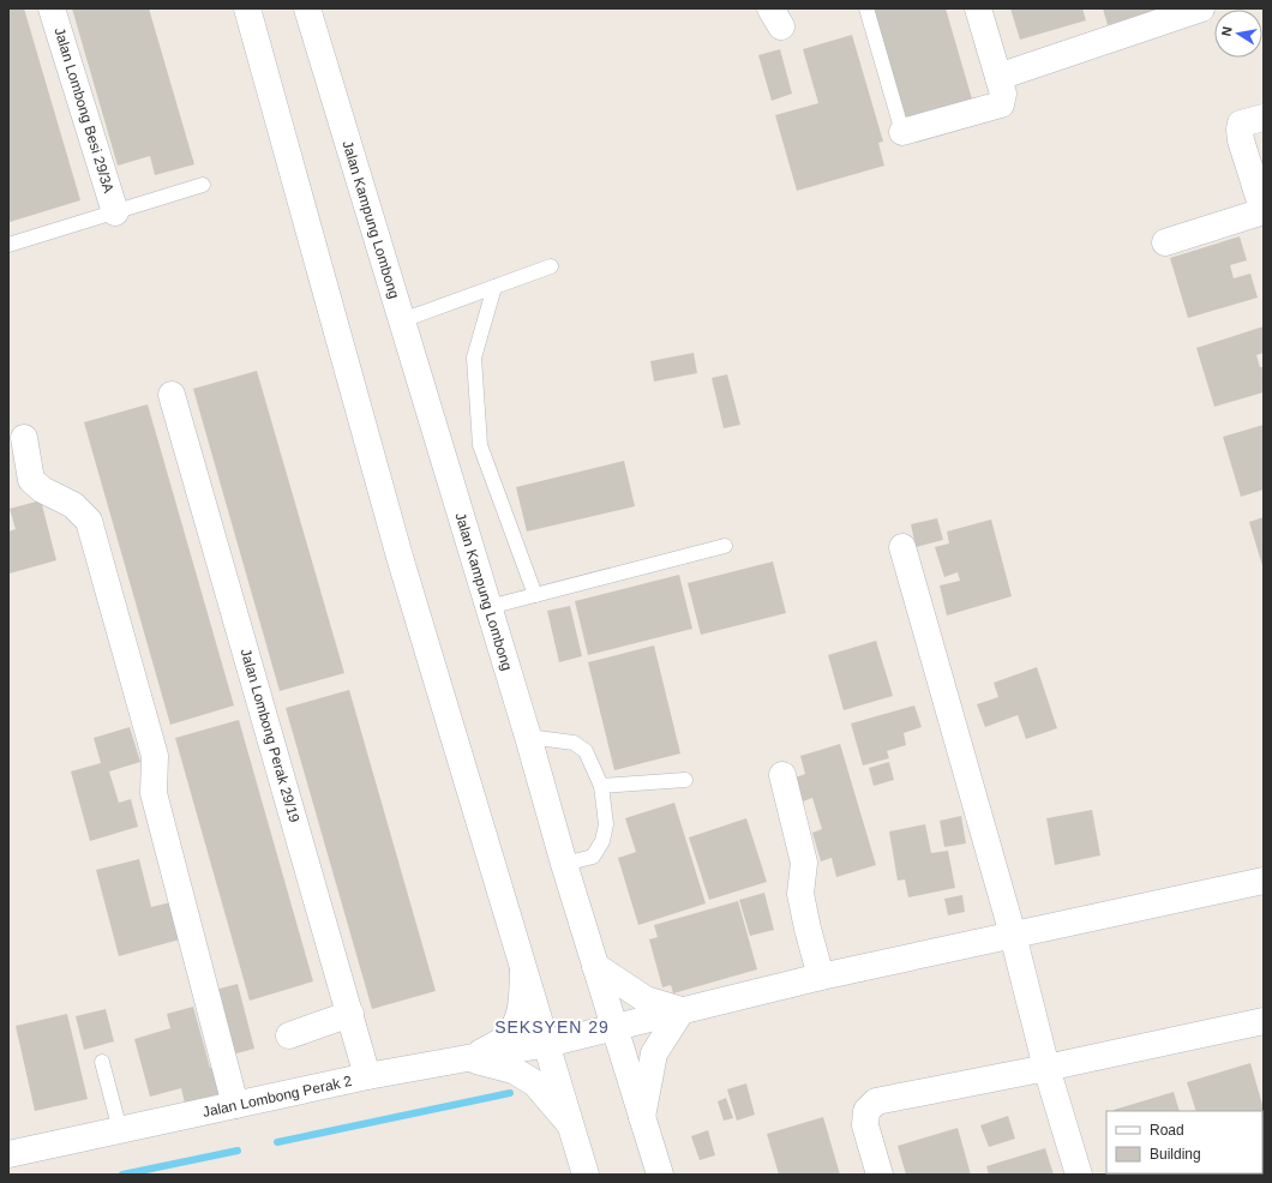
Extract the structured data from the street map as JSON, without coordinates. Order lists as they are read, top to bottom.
{
  "streets": {
    "street": [
      "Jalan Lombong Besi 29/3A",
      "Jalan Kampung Lombong",
      "Jalan Lombong Perak 29/19",
      "Jalan Lombong Perak 2"
    ]
  },
  "crossings": [
    ["Jalan Kampung Lombong", "Jalan Lombong Perak 2"],
    ["Jalan Lombong Perak 29/19", "Jalan Lombong Perak 2"]
  ],
  "districts": ["SEKSYEN 29"],
  "legend": ["Road", "Building"],
  "north": "left"
}
